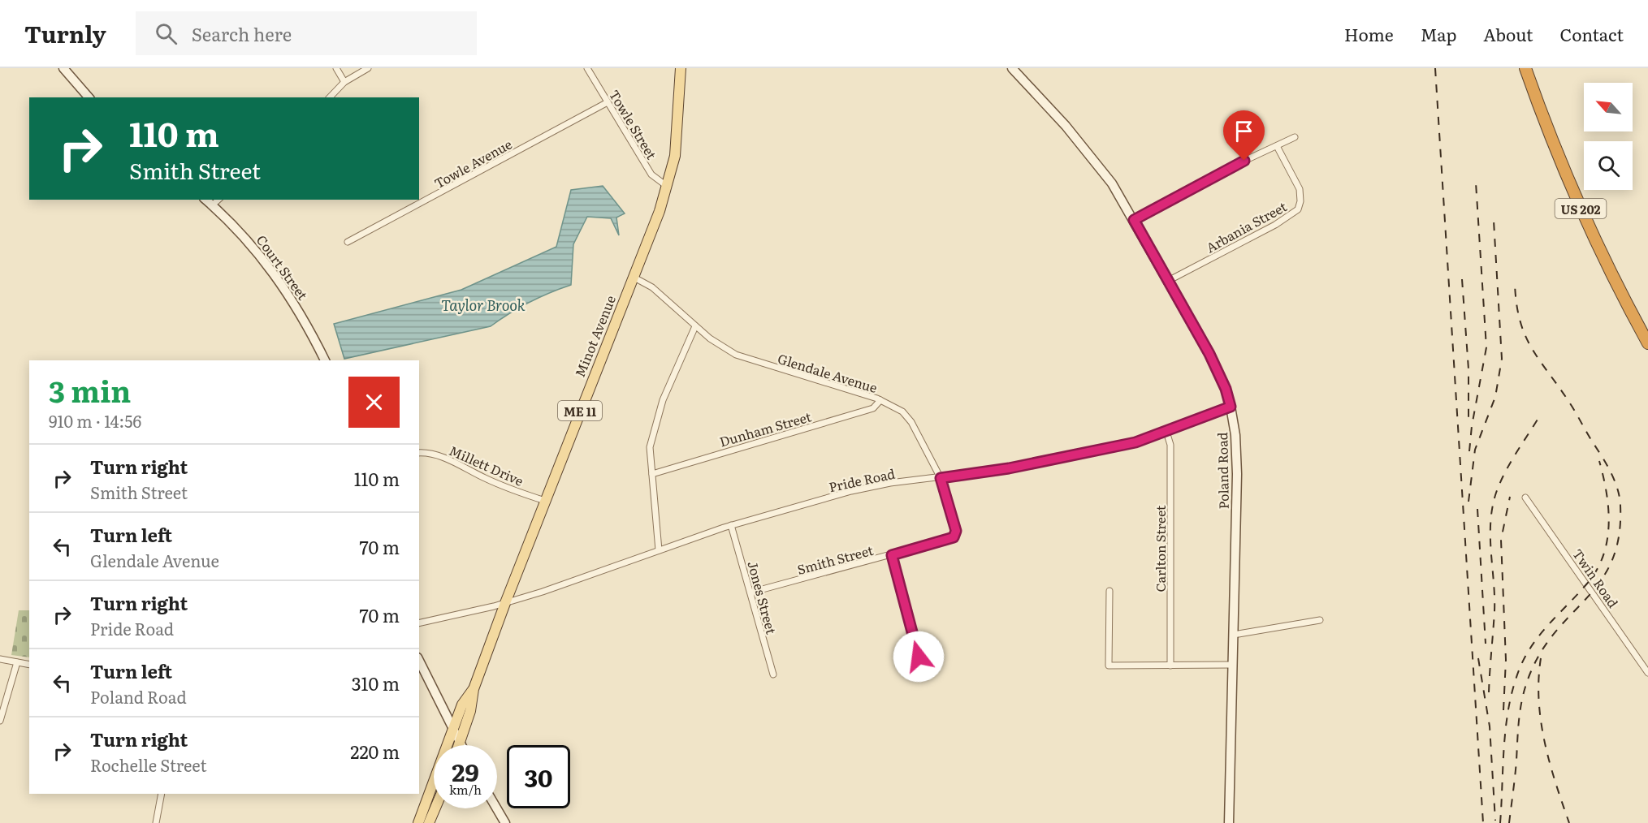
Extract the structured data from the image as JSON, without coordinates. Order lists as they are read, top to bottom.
{
  "streets": {
    "highway": ["US 202"],
    "main road": ["Minot Avenue", "ME 11"],
    "street": [
      "Towle Street",
      "Towle Avenue",
      "Arbania Street",
      "Court Street",
      "Glendale Avenue",
      "Dunham Street",
      "Millett Drive",
      "Poland Road",
      "Pride Road",
      "Carlton Street",
      "Smith Street",
      "Twin Road",
      "Jones Street"
    ]
  },
  "crossings": [
    ["Towle Street", "Towle Avenue"],
    ["Towle Street", "Minot Avenue"],
    ["Arbania Street", "Poland Road"],
    ["Minot Avenue", "Glendale Avenue"],
    ["Minot Avenue", "Millett Drive"],
    ["Minot Avenue", "Pride Road"],
    ["Glendale Avenue", "Dunham Street"],
    ["Glendale Avenue", "Pride Road"],
    ["Glendale Avenue", "Smith Street"],
    ["Poland Road", "Pride Road"],
    ["Pride Road", "Carlton Street"],
    ["Pride Road", "Jones Street"],
    ["Smith Street", "Jones Street"]
  ],
  "water": ["Taylor Brook"],
  "north": "top left",
  "page": {
    "header": "Turnly",
    "search": "Search here",
    "nav": [
      "Home",
      "Map",
      "About",
      "Contact"
    ],
    "turn": ["110 m", "Smith Street"],
    "heading": ["3 min", "910 m · 14:56"],
    "list": [
      {
        "name": "Turn right",
        "note": "Smith Street",
        "value": "110 m"
      },
      {
        "name": "Turn left",
        "note": "Glendale Avenue",
        "value": "70 m"
      },
      {
        "name": "Turn right",
        "note": "Pride Road",
        "value": "70 m"
      },
      {
        "name": "Turn left",
        "note": "Poland Road",
        "value": "310 m"
      },
      {
        "name": "Turn right",
        "note": "Rochelle Street",
        "value": "220 m"
      }
    ],
    "speed": "29 km/h",
    "limit": "30"
  }
}
